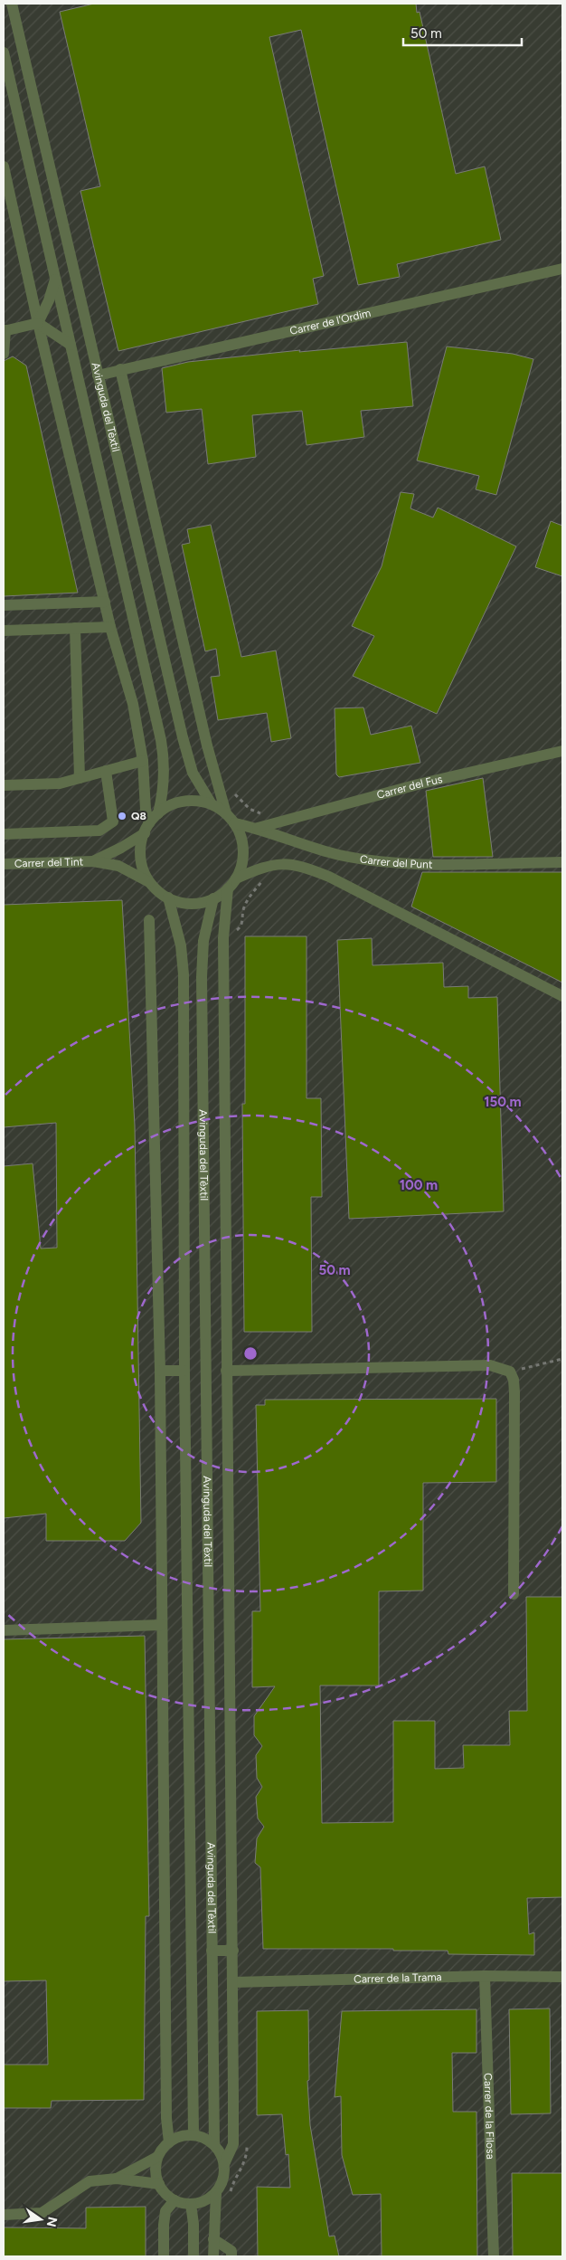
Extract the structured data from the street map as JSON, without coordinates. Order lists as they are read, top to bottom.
{
  "streets": {
    "street": [
      "Carrer de l'Ordim",
      "Avinguda del Tèxtil",
      "Carrer del Fus",
      "Carrer del Punt",
      "Carrer del Tint",
      "Carrer de la Trama",
      "Carrer de la Filosa"
    ]
  },
  "crossings": [
    ["Carrer de l'Ordim", "Avinguda del Tèxtil"],
    ["Avinguda del Tèxtil", "Carrer del Punt"],
    ["Carrer del Fus", "Carrer del Punt"],
    ["Carrer de la Trama", "Carrer de la Filosa"]
  ],
  "places": ["Q8"],
  "scale_bar": "50 m",
  "north": "right",
  "rings": ["150 m", "100 m", "50 m"]
}
